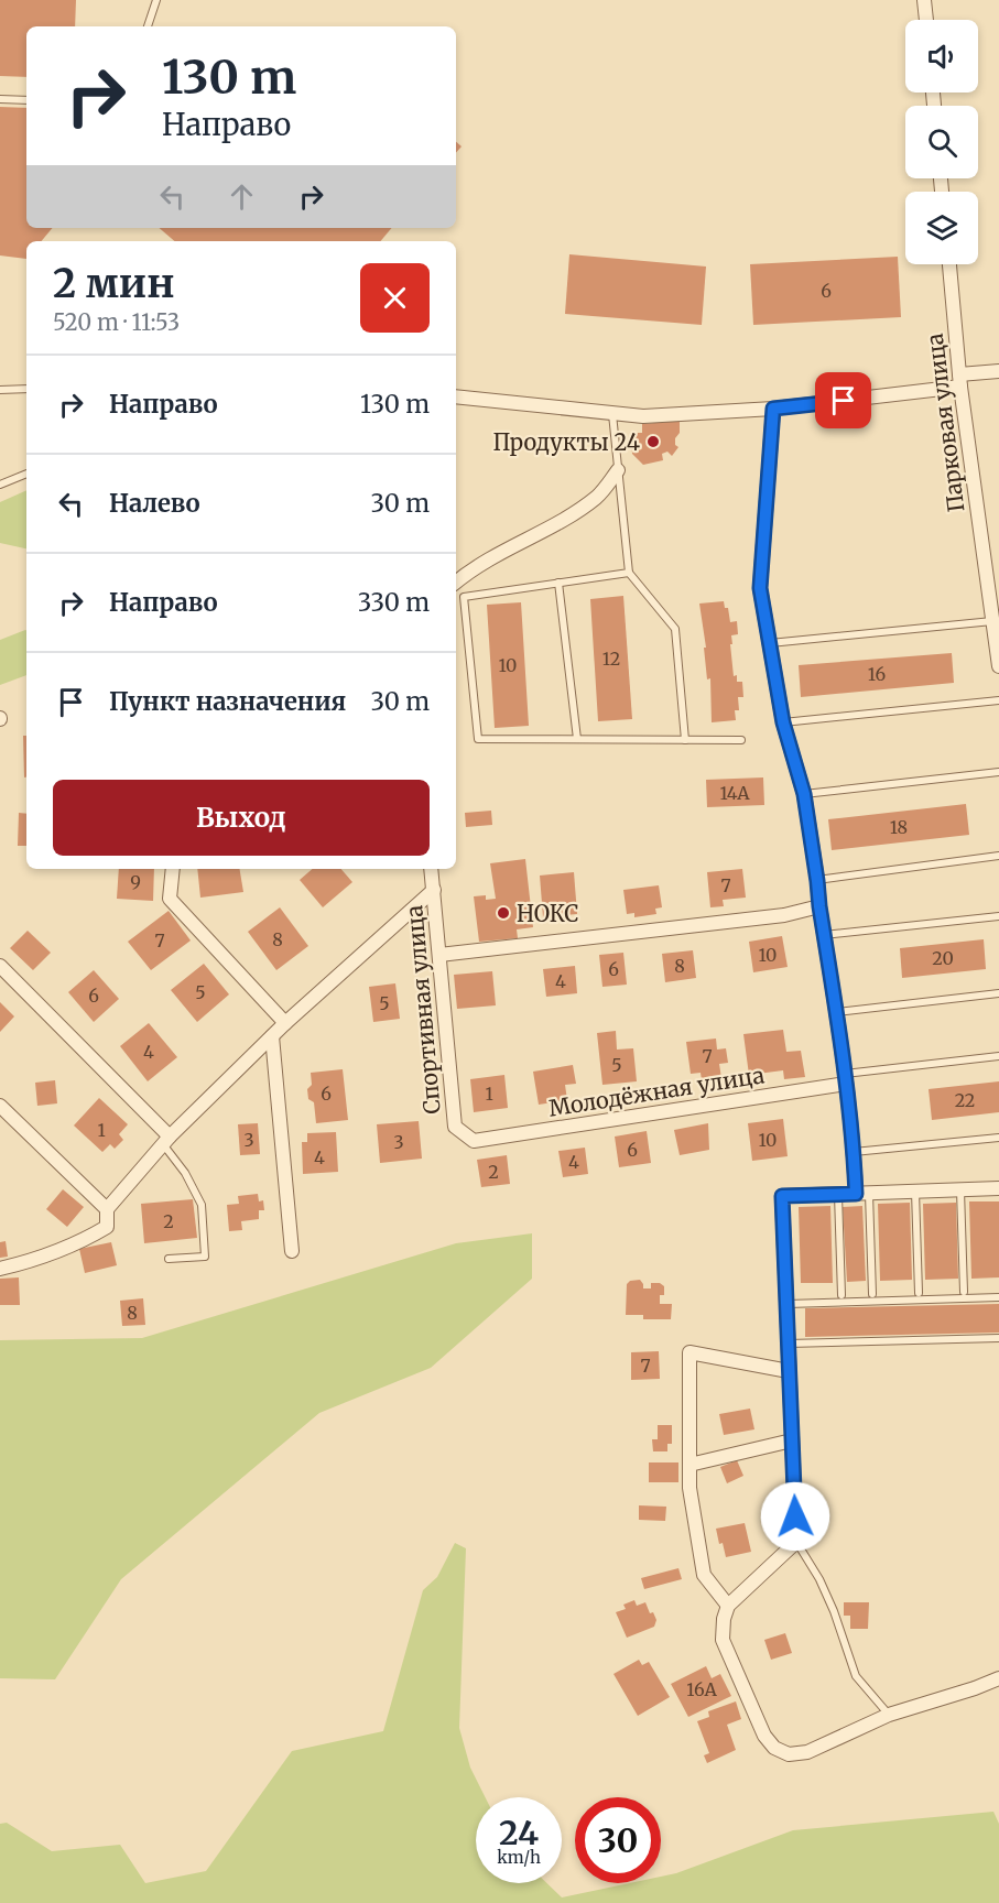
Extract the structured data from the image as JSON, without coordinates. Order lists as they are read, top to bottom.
{
  "streets": {
    "street": ["Парковая улица", "Спортивная улица", "Молодёжная улица"]
  },
  "crossings": [
    ["Спортивная улица", "Молодёжная улица"]
  ],
  "places": ["Продукты 24", "НОКС"],
  "house_numbers": [
    "6",
    "12",
    "10",
    "16",
    "14А",
    "18",
    "9",
    "7",
    "8",
    "7",
    "10",
    "20",
    "8",
    "6",
    "4",
    "5",
    "6",
    "5",
    "4",
    "7",
    "5",
    "6",
    "1",
    "22",
    "1",
    "3",
    "10",
    "3",
    "6",
    "4",
    "4",
    "2",
    "2",
    "8",
    "7",
    "16А"
  ],
  "page": {
    "turn": ["130 m", "Направо"],
    "heading": ["2 мин", "520 m · 11:53"],
    "list": [
      {
        "name": "Направо",
        "value": "130 m"
      },
      {
        "name": "Налево",
        "value": "30 m"
      },
      {
        "name": "Направо",
        "value": "330 m"
      },
      {
        "name": "Пункт назначения",
        "value": "30 m"
      }
    ],
    "buttons": "Выход",
    "speed": "24 km/h",
    "limit": "30"
  }
}
